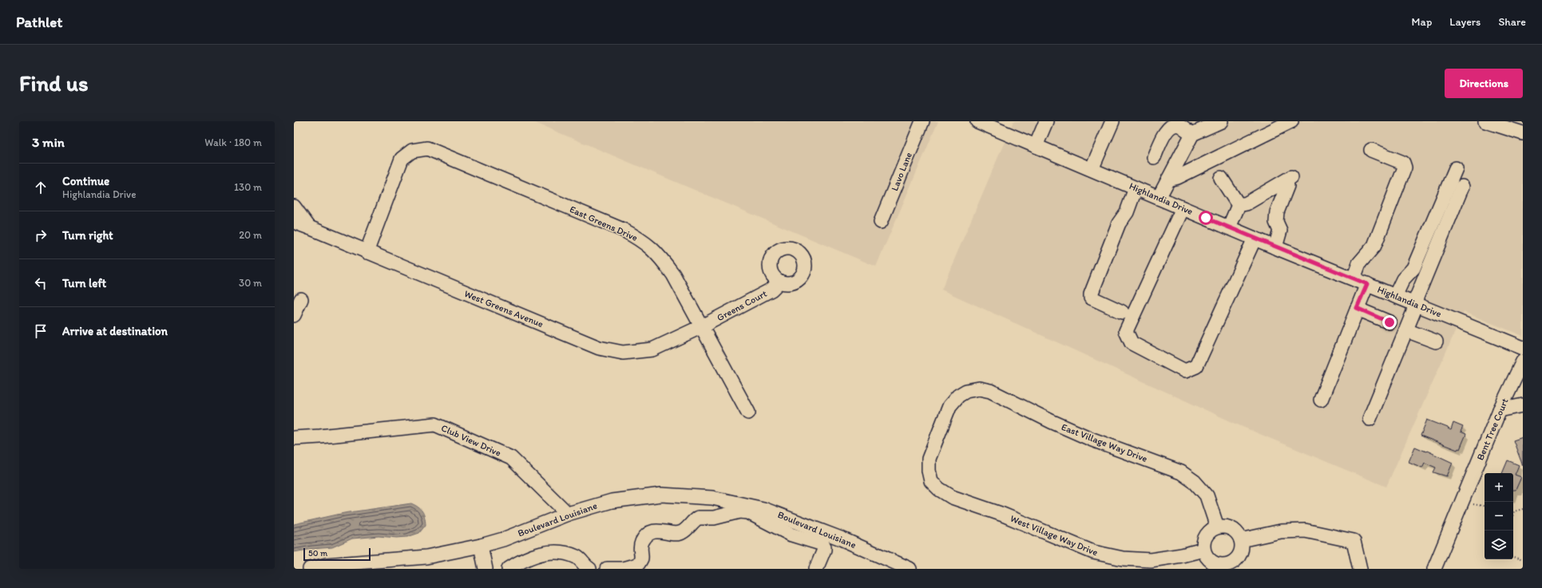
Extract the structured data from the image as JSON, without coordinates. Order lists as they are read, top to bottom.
{
  "streets": {
    "street": [
      "Lavo Lane",
      "Highlandia Drive",
      "East Greens Drive",
      "Greens Court",
      "West Greens Avenue",
      "Bent Tree Court",
      "Club View Drive",
      "East Village Way Drive",
      "Boulevard Louisiane",
      "West Village Way Drive"
    ]
  },
  "crossings": [
    ["East Greens Drive", "Greens Court"],
    ["East Greens Drive", "West Greens Avenue"],
    ["Greens Court", "West Greens Avenue"],
    ["Club View Drive", "Boulevard Louisiane"],
    ["East Village Way Drive", "West Village Way Drive"]
  ],
  "scale_bar": "50 m",
  "page": {
    "header": "Pathlet",
    "nav": ["Map", "Layers", "Share"],
    "buttons": "Directions",
    "title": "Find us",
    "heading": ["3 min", "Walk · 180 m"],
    "list": [
      ["Continue", "Highlandia Drive", "130 m"],
      ["Turn right", "20 m"],
      ["Turn left", "30 m"],
      "Arrive at destination"
    ],
    "map_buttons": ["+", "−"],
    "scale": "50 m"
  }
}
